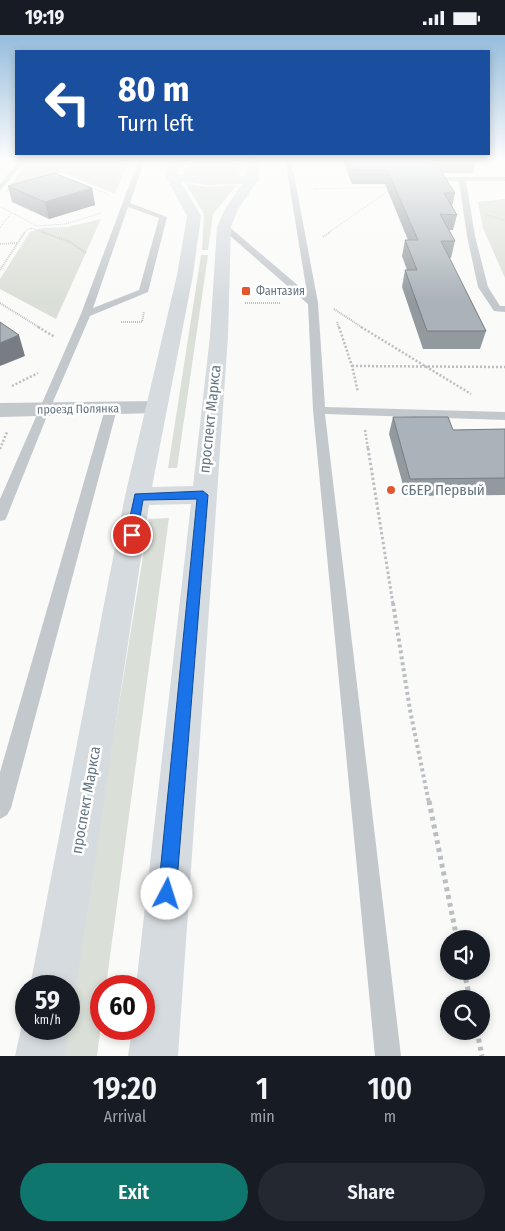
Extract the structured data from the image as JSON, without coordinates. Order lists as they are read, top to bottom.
{
  "streets": {
    "main road": ["проспект Маркса"],
    "street": ["проезд Полянка"]
  },
  "crossings": [
    ["проезд Полянка", "проспект Маркса"]
  ],
  "places": {
    "transit": ["Фантазия"],
    "other": ["СБЕР Первый"]
  },
  "page": {
    "status": "19:19",
    "turn": ["80 m", "Turn left"],
    "speed": "59 km/h",
    "limit": "60",
    "eta": [
      "19:20",
      "Arrival",
      "1",
      "min",
      "100",
      "m"
    ],
    "buttons": ["Exit", "Share"]
  }
}
